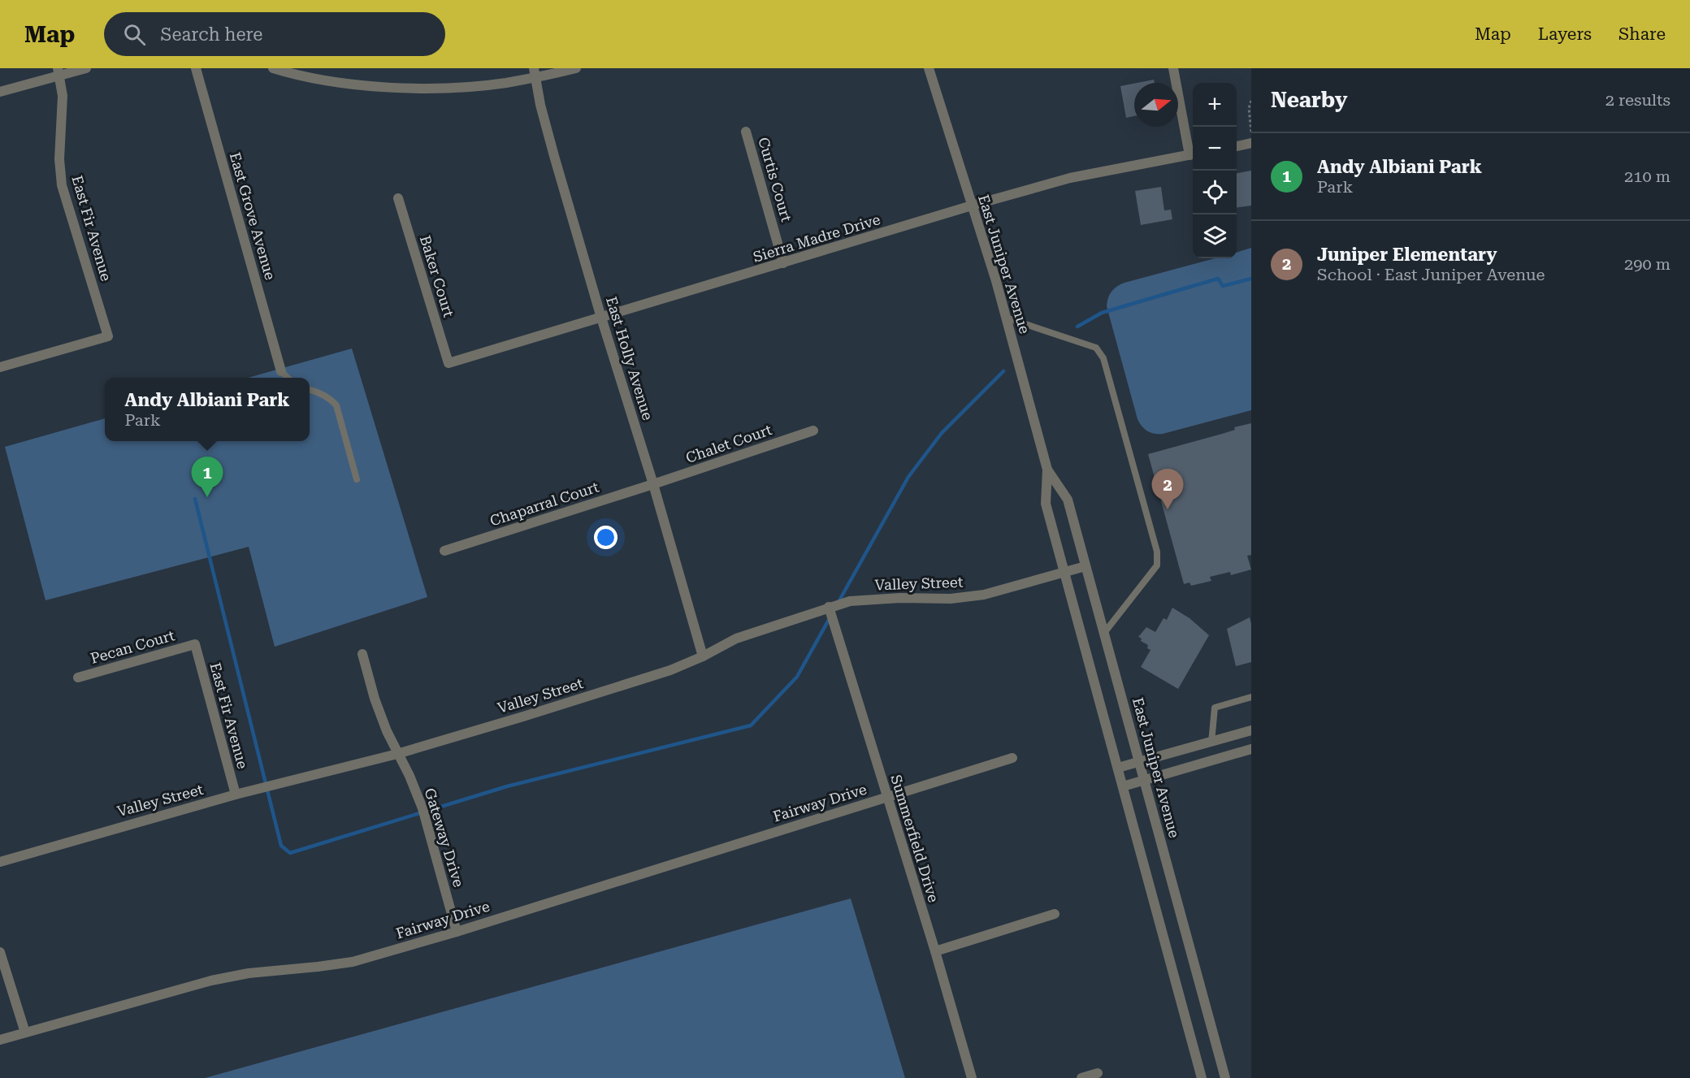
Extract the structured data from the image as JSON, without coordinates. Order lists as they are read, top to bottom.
{
  "streets": {
    "street": [
      "Curtis Court",
      "East Grove Avenue",
      "East Fir Avenue",
      "Sierra Madre Drive",
      "East Juniper Avenue",
      "Baker Court",
      "East Holly Avenue",
      "Chalet Court",
      "Chaparral Court",
      "Valley Street",
      "Pecan Court",
      "Fairway Drive",
      "Gateway Drive",
      "Summerfield Drive"
    ]
  },
  "crossings": [
    ["Curtis Court", "Sierra Madre Drive"],
    ["East Fir Avenue", "Valley Street"],
    ["East Fir Avenue", "Pecan Court"],
    ["Sierra Madre Drive", "East Juniper Avenue"],
    ["Sierra Madre Drive", "Baker Court"],
    ["Sierra Madre Drive", "East Holly Avenue"],
    ["East Juniper Avenue", "Valley Street"],
    ["East Holly Avenue", "Chalet Court"],
    ["East Holly Avenue", "Chaparral Court"],
    ["East Holly Avenue", "Valley Street"],
    ["Chalet Court", "Chaparral Court"],
    ["Valley Street", "Gateway Drive"],
    ["Valley Street", "Summerfield Drive"],
    ["Fairway Drive", "Gateway Drive"],
    ["Fairway Drive", "Summerfield Drive"]
  ],
  "north": "right",
  "page": {
    "header": "Map",
    "search": "Search here",
    "nav": ["Map", "Layers", "Share"],
    "heading": ["Nearby", "2 results"],
    "map_buttons": ["+", "−"],
    "list": [
      {
        "mark": "1",
        "name": "Andy Albiani Park",
        "note": "Park",
        "value": "210 m"
      },
      {
        "mark": "2",
        "name": "Juniper Elementary",
        "note": "School · East Juniper Avenue",
        "value": "290 m"
      }
    ],
    "popup": ["Andy Albiani Park", "Park"],
    "pins": ["1", "2"]
  }
}
